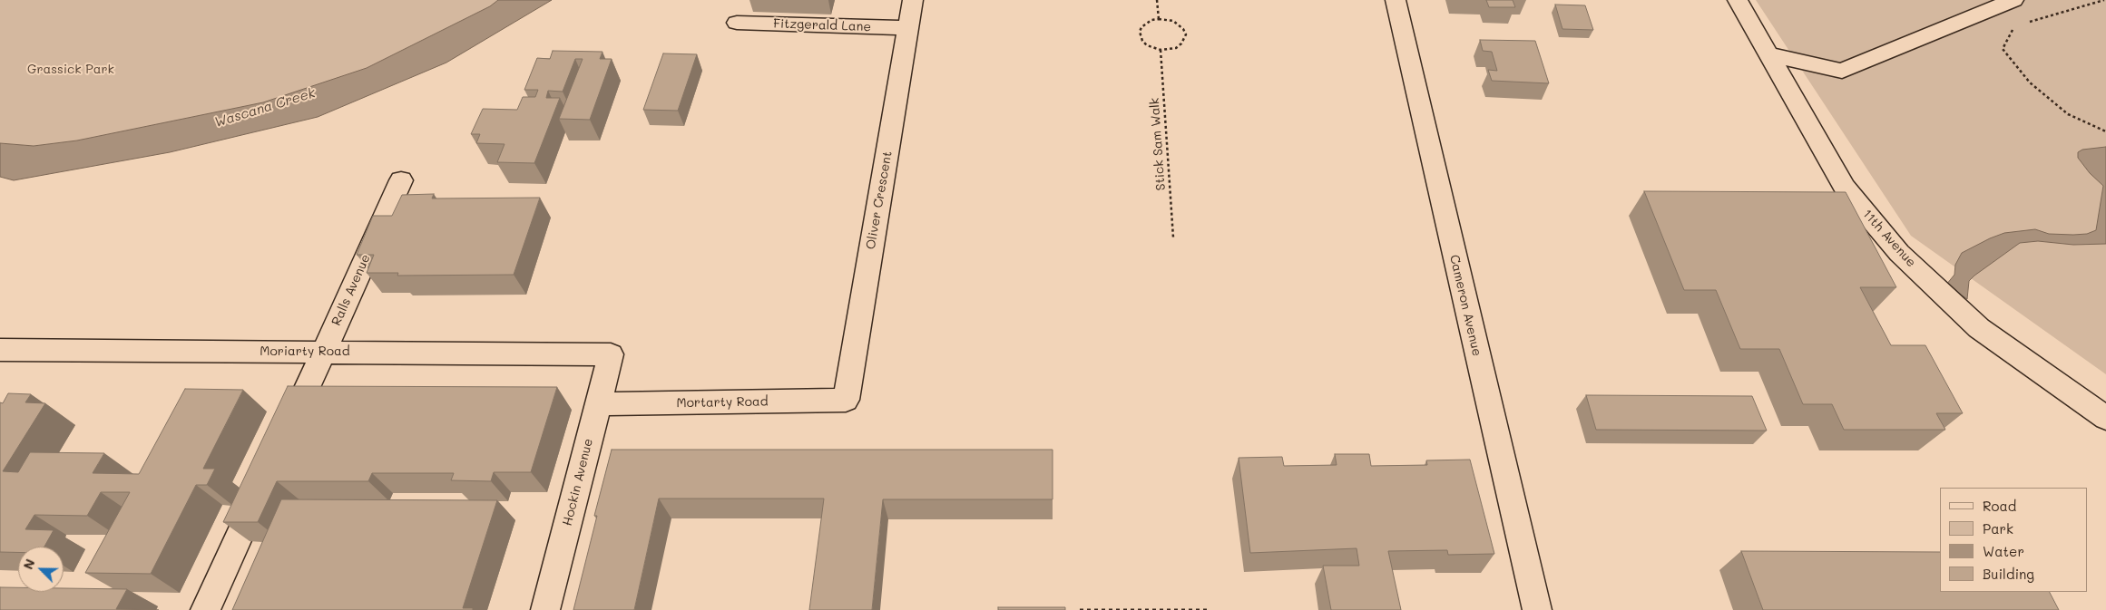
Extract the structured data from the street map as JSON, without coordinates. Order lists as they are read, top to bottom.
{
  "streets": {
    "street": [
      "Fitzgerald Lane",
      "Oliver Crescent",
      "11th Avenue",
      "Ralls Avenue",
      "Cameron Avenue",
      "Moriarty Road",
      "Mortarty Road",
      "Hockin Avenue"
    ],
    "path": ["Stick Sam Walk"]
  },
  "crossings": [
    ["Fitzgerald Lane", "Oliver Crescent"],
    ["Oliver Crescent", "Mortarty Road"],
    ["Ralls Avenue", "Moriarty Road"],
    ["Moriarty Road", "Hockin Avenue"],
    ["Mortarty Road", "Hockin Avenue"]
  ],
  "water": ["Wascana Creek"],
  "parks": ["Grassick Park"],
  "legend": [
    "Road",
    "Park",
    "Water",
    "Building"
  ],
  "north": "top left"
}
